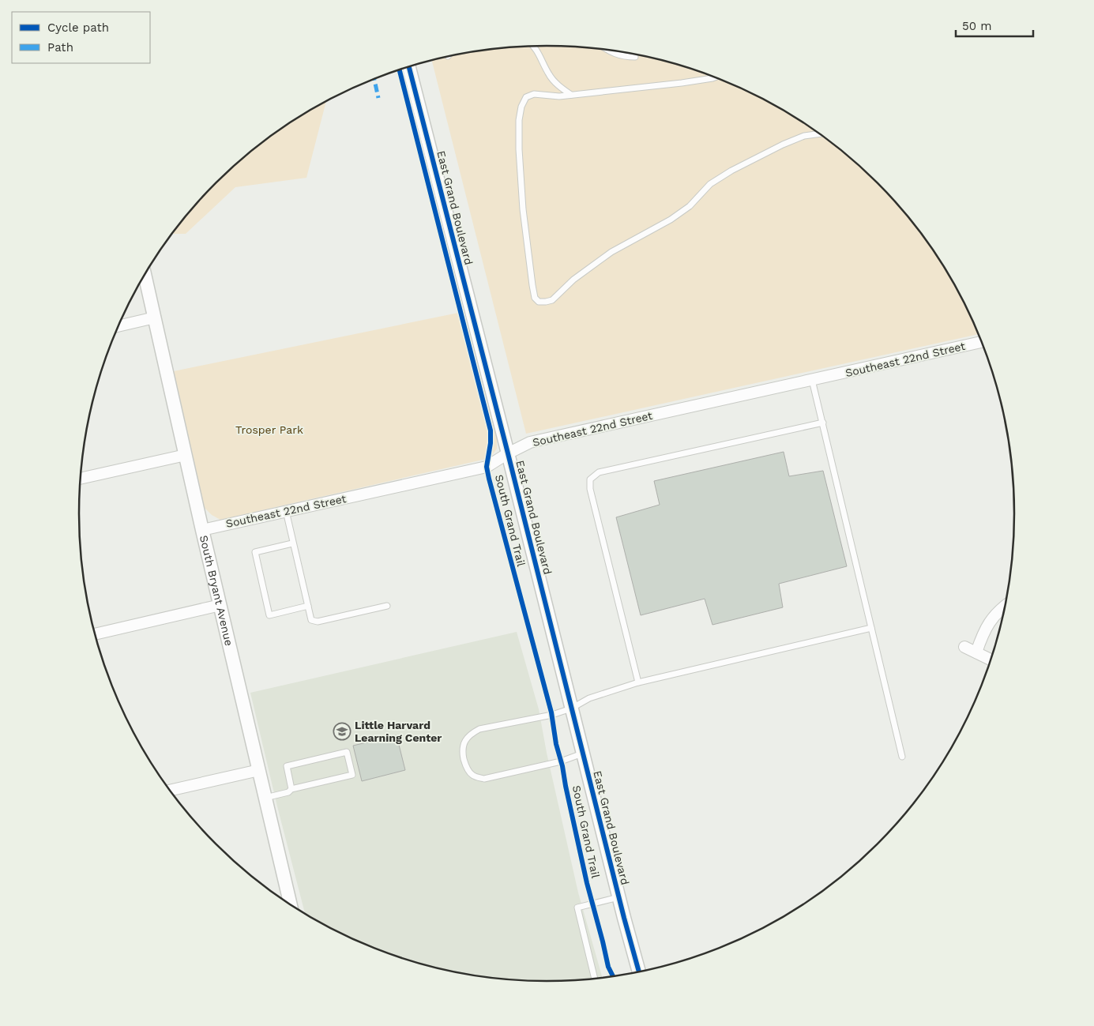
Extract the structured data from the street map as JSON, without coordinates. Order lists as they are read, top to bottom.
{
  "streets": {
    "street": ["East Grand Boulevard", "Southeast 22nd Street", "South Bryant Avenue"],
    "cycle path": ["South Grand Trail"]
  },
  "crossings": [
    ["East Grand Boulevard", "Southeast 22nd Street"],
    ["Southeast 22nd Street", "South Bryant Avenue"]
  ],
  "parks": ["Trosper Park"],
  "places": {
    "school or university": ["Little Harvard Learning Center"]
  },
  "legend": ["Cycle path", "Path"],
  "scale_bar": "50 m"
}
